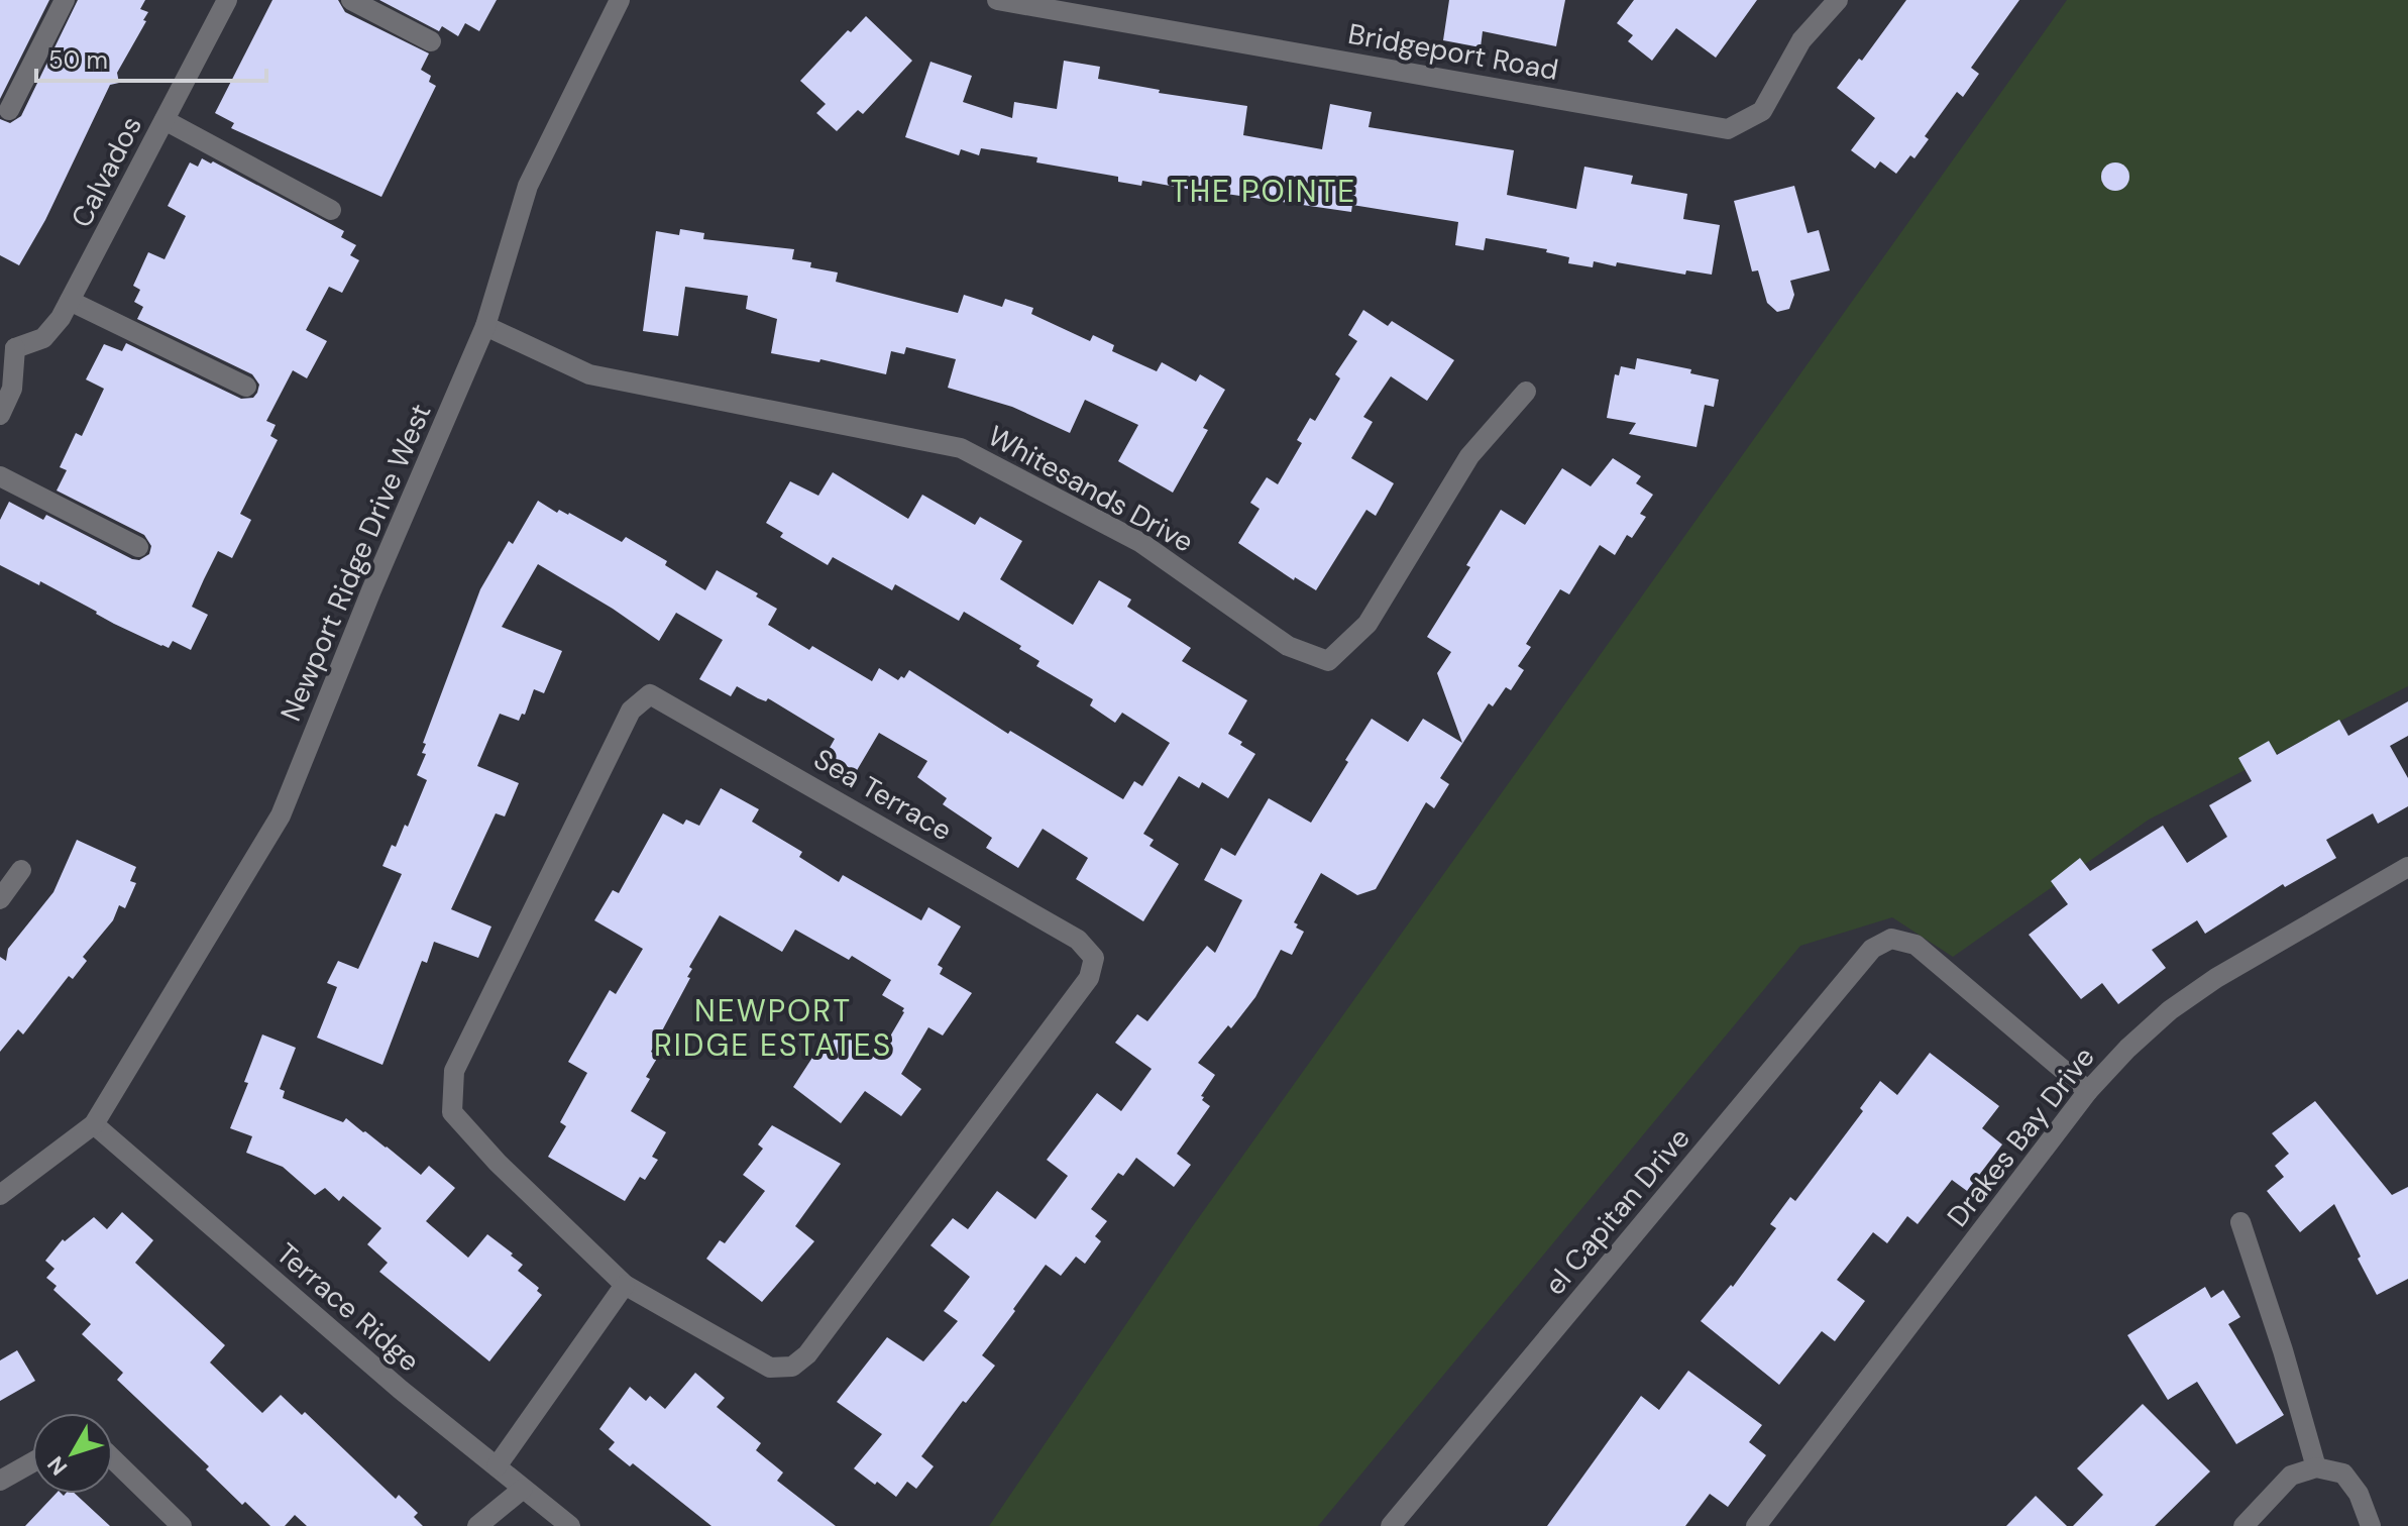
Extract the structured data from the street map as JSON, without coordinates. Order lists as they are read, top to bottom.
{
  "streets": {
    "street": [
      "Bridgeport Road",
      "Calvados",
      "Whitesands Drive",
      "Newport Ridge Drive West",
      "Sea Terrace",
      "Drakes Bay Drive",
      "el Capitan Drive",
      "Terrace Ridge"
    ]
  },
  "crossings": [
    ["Whitesands Drive", "Newport Ridge Drive West"],
    ["Newport Ridge Drive West", "Terrace Ridge"],
    ["Drakes Bay Drive", "el Capitan Drive"]
  ],
  "districts": ["THE POINTE", "NEWPORT RIDGE ESTATES"],
  "scale_bar": "50 m",
  "north": "bottom left"
}
